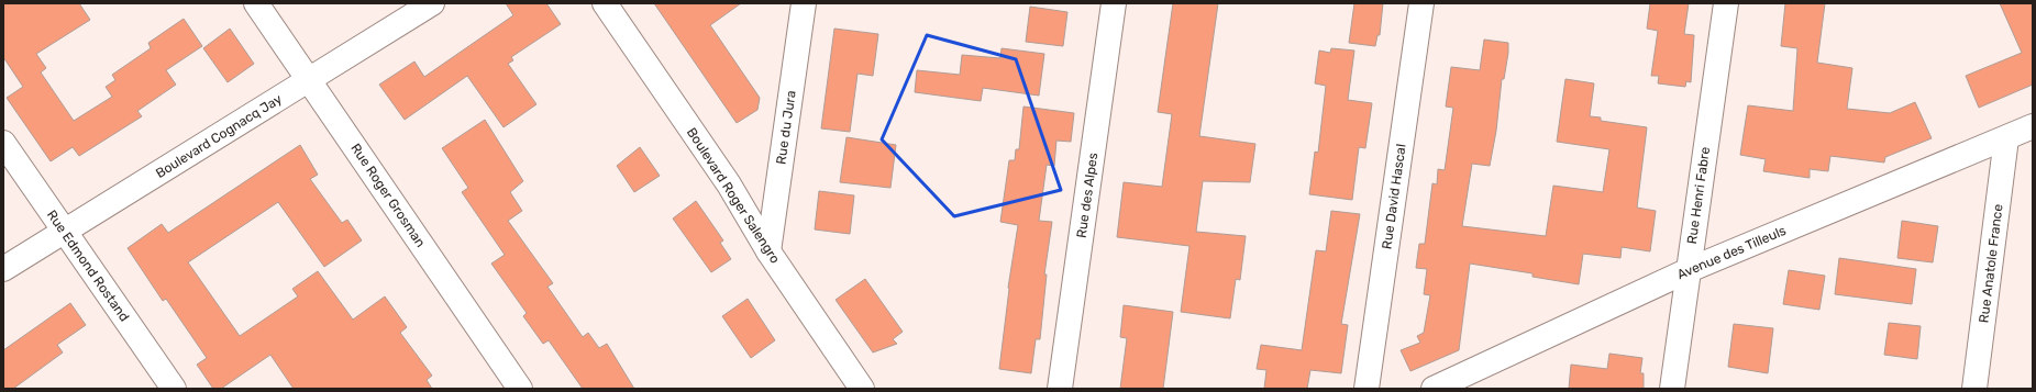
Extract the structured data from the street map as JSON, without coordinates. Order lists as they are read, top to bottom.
{
  "streets": {
    "street": [
      "Rue du Jura",
      "Boulevard Cognacq Jay",
      "Rue Roger Grosman",
      "Boulevard Roger Salengro",
      "Rue des Alpes",
      "Rue Henri Fabre",
      "Rue David Hascal",
      "Avenue des Tilleuls",
      "Rue Anatole France",
      "Rue Edmond Rostand"
    ]
  },
  "crossings": [
    ["Rue du Jura", "Boulevard Roger Salengro"],
    ["Boulevard Cognacq Jay", "Rue Roger Grosman"],
    ["Boulevard Cognacq Jay", "Rue Edmond Rostand"],
    ["Rue Henri Fabre", "Avenue des Tilleuls"],
    ["Avenue des Tilleuls", "Rue Anatole France"]
  ]
}
